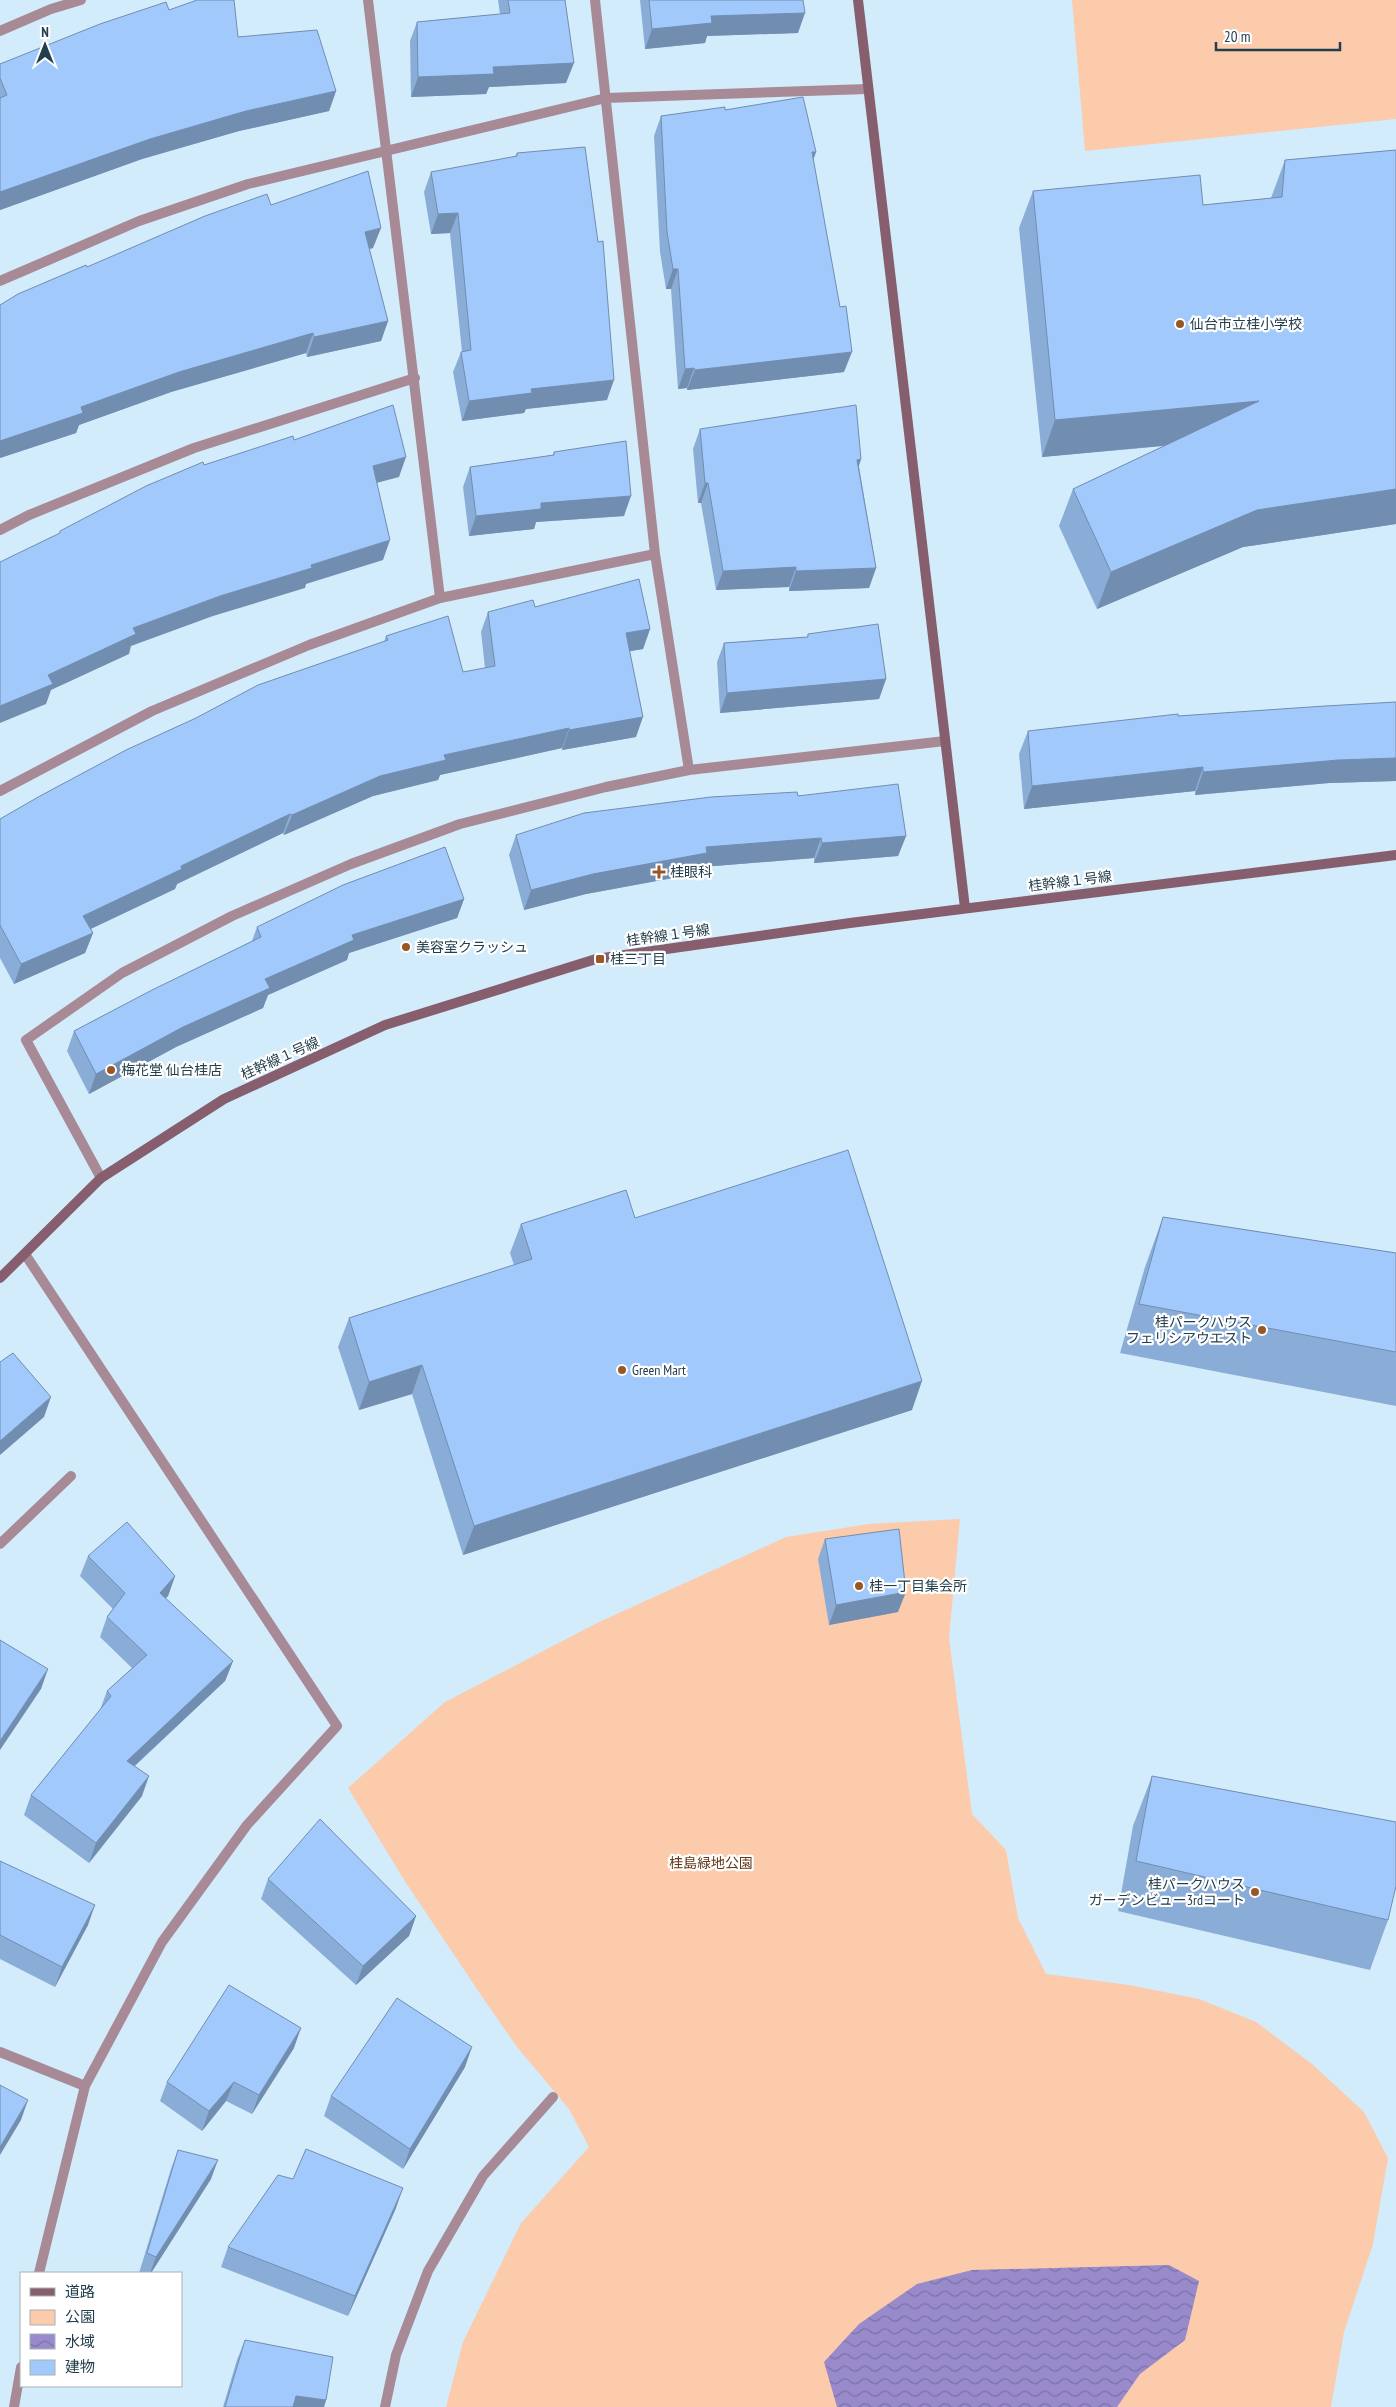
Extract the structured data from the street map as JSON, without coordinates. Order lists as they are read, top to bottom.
{
  "streets": {
    "street": ["桂幹線１号線"]
  },
  "parks": ["桂島緑地公園"],
  "places": {
    "other": [
      "仙台市立桂小学校",
      "美容室クラッシュ",
      "梅花堂 仙台桂店",
      "桂パークハウス フェリシアウエスト",
      "Green Mart",
      "桂一丁目集会所",
      "桂パークハウス ガーデンビュー3rdコート"
    ],
    "health": ["桂眼科"],
    "transit": ["桂三丁目"]
  },
  "legend": [
    "道路",
    "公園",
    "水域",
    "建物"
  ],
  "scale_bar": "20 m",
  "north": "top"
}
